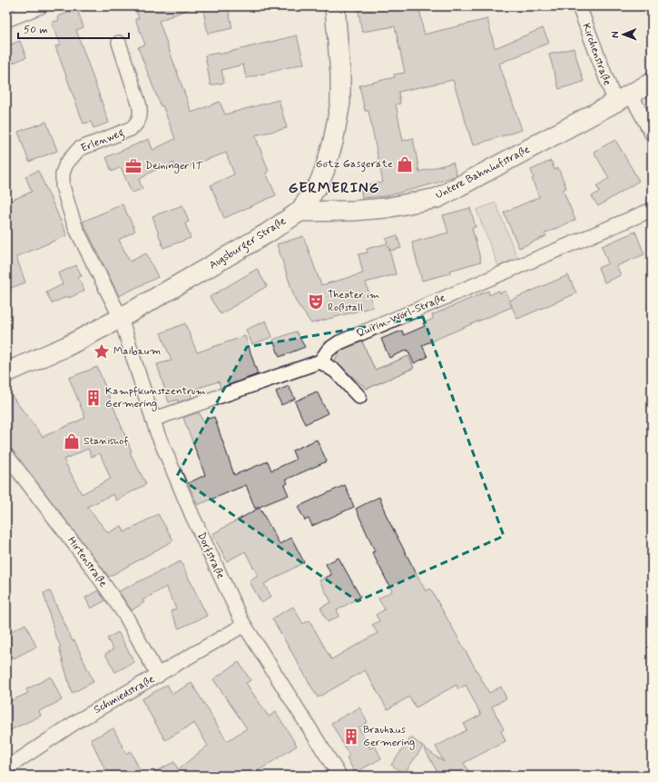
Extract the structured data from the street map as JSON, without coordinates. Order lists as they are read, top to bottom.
{
  "streets": {
    "street": [
      "Kirchenstraße",
      "Erlenweg",
      "Untere Bahnhofstraße",
      "Augsburger Straße",
      "Quirin-Wörl-Straße",
      "Dorfstraße",
      "Hirtenstraße",
      "Schmiedstraße"
    ]
  },
  "crossings": [
    ["Kirchenstraße", "Untere Bahnhofstraße"],
    ["Erlenweg", "Augsburger Straße"],
    ["Erlenweg", "Dorfstraße"],
    ["Untere Bahnhofstraße", "Augsburger Straße"],
    ["Augsburger Straße", "Dorfstraße"],
    ["Dorfstraße", "Schmiedstraße"],
    ["Hirtenstraße", "Schmiedstraße"]
  ],
  "districts": ["GERMERING"],
  "places": {
    "shop": ["Götz Gasgeräte", "Stanishof"],
    "office": ["Deininger IT"],
    "theatre": ["Theater im Roßstall"],
    "place": ["Maibaum"],
    "building": ["Kampfkunstzentrum Germering", "Brauhaus Germering"]
  },
  "scale_bar": "50 m",
  "north": "left"
}
